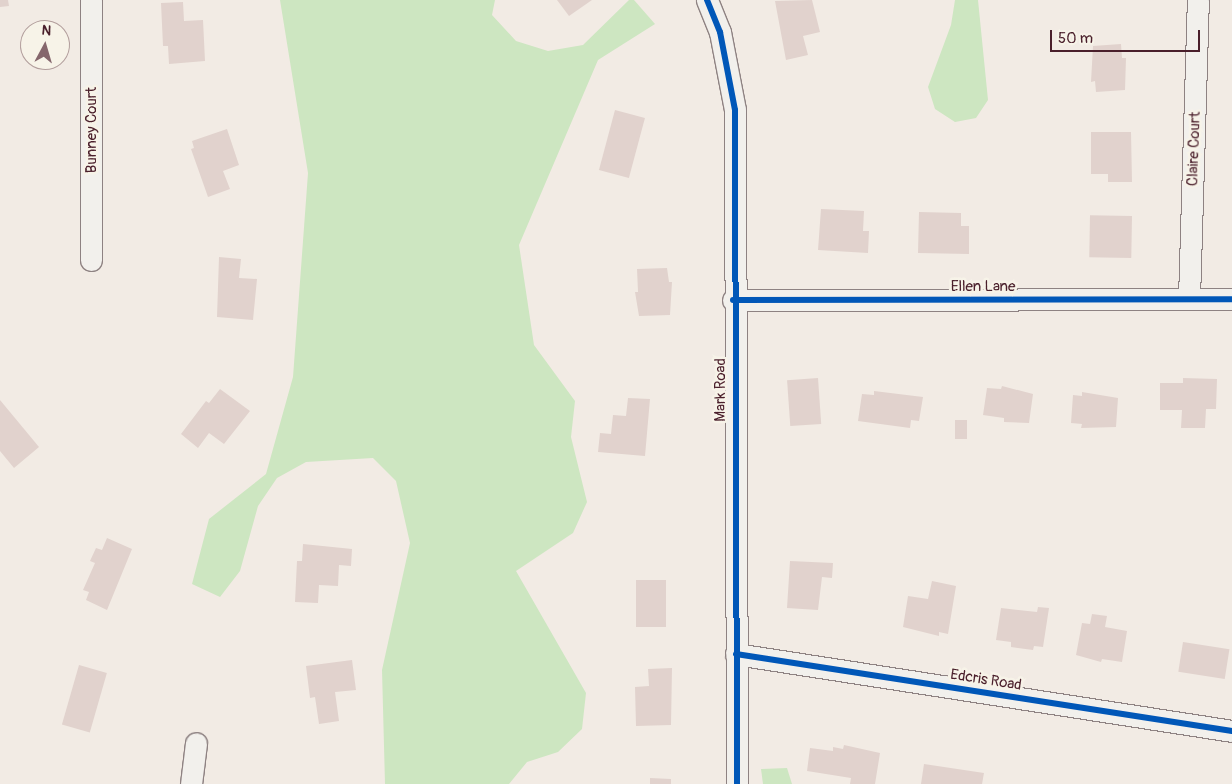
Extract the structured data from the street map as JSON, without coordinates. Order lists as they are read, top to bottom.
{
  "streets": {
    "street": [
      "Bunney Court",
      "Claire Court",
      "Ellen Lane",
      "Mark Road",
      "Edcris Road"
    ]
  },
  "crossings": [
    ["Claire Court", "Ellen Lane"],
    ["Ellen Lane", "Mark Road"],
    ["Mark Road", "Edcris Road"]
  ],
  "scale_bar": "50 m",
  "north": "top"
}
